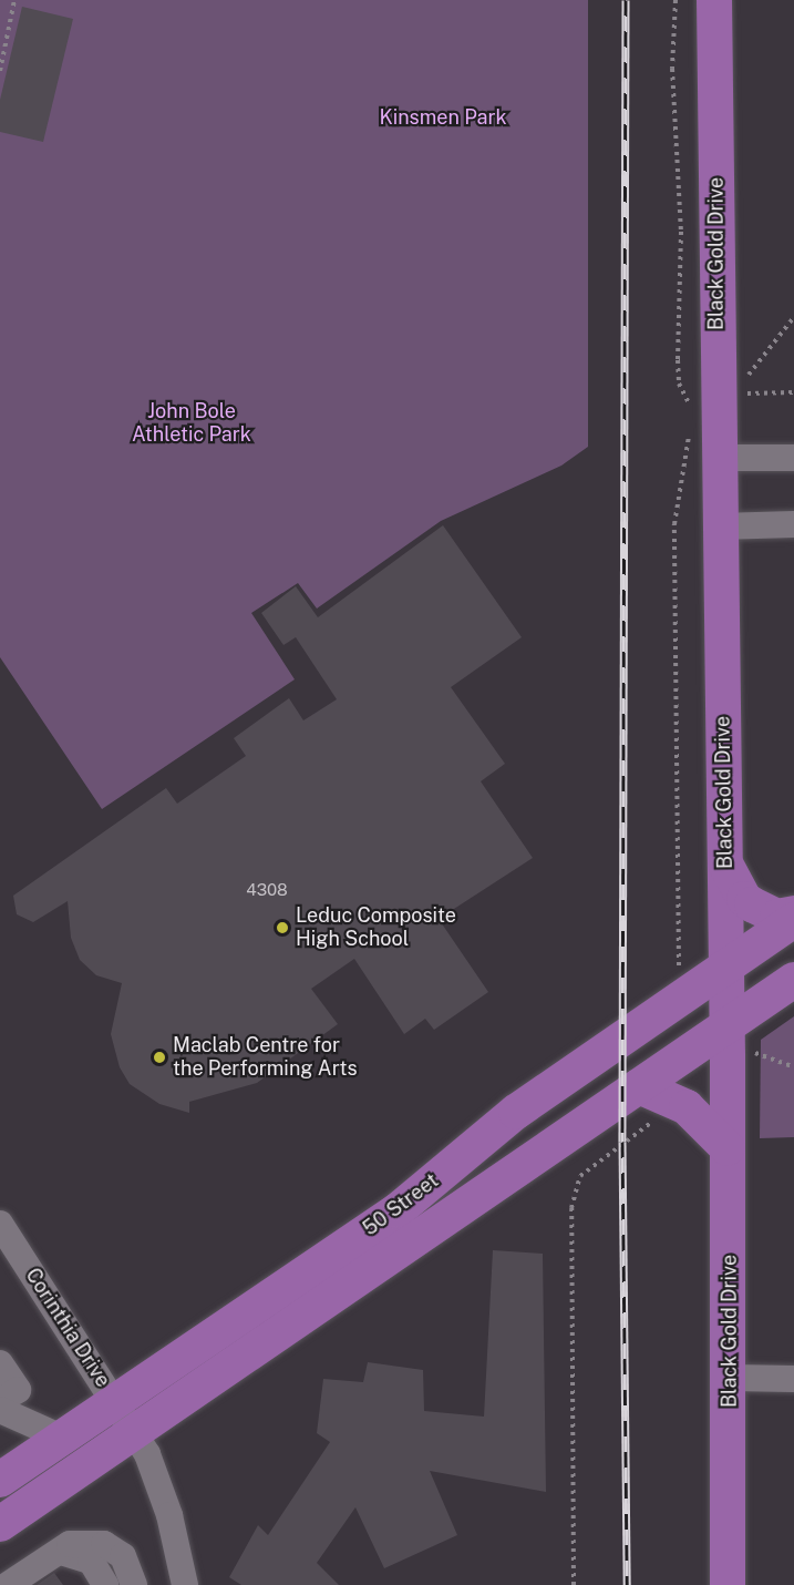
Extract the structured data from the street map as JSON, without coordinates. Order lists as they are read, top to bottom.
{
  "streets": {
    "main road": ["Black Gold Drive", "50 Street"],
    "street": ["Corinthia Drive"]
  },
  "crossings": [
    ["Black Gold Drive", "50 Street"],
    ["50 Street", "Corinthia Drive"]
  ],
  "parks": ["Kinsmen Park", "John Bole Athletic Park"],
  "places": ["Leduc Composite High School", "Maclab Centre for the Performing Arts"],
  "house_numbers": ["4308"]
}
